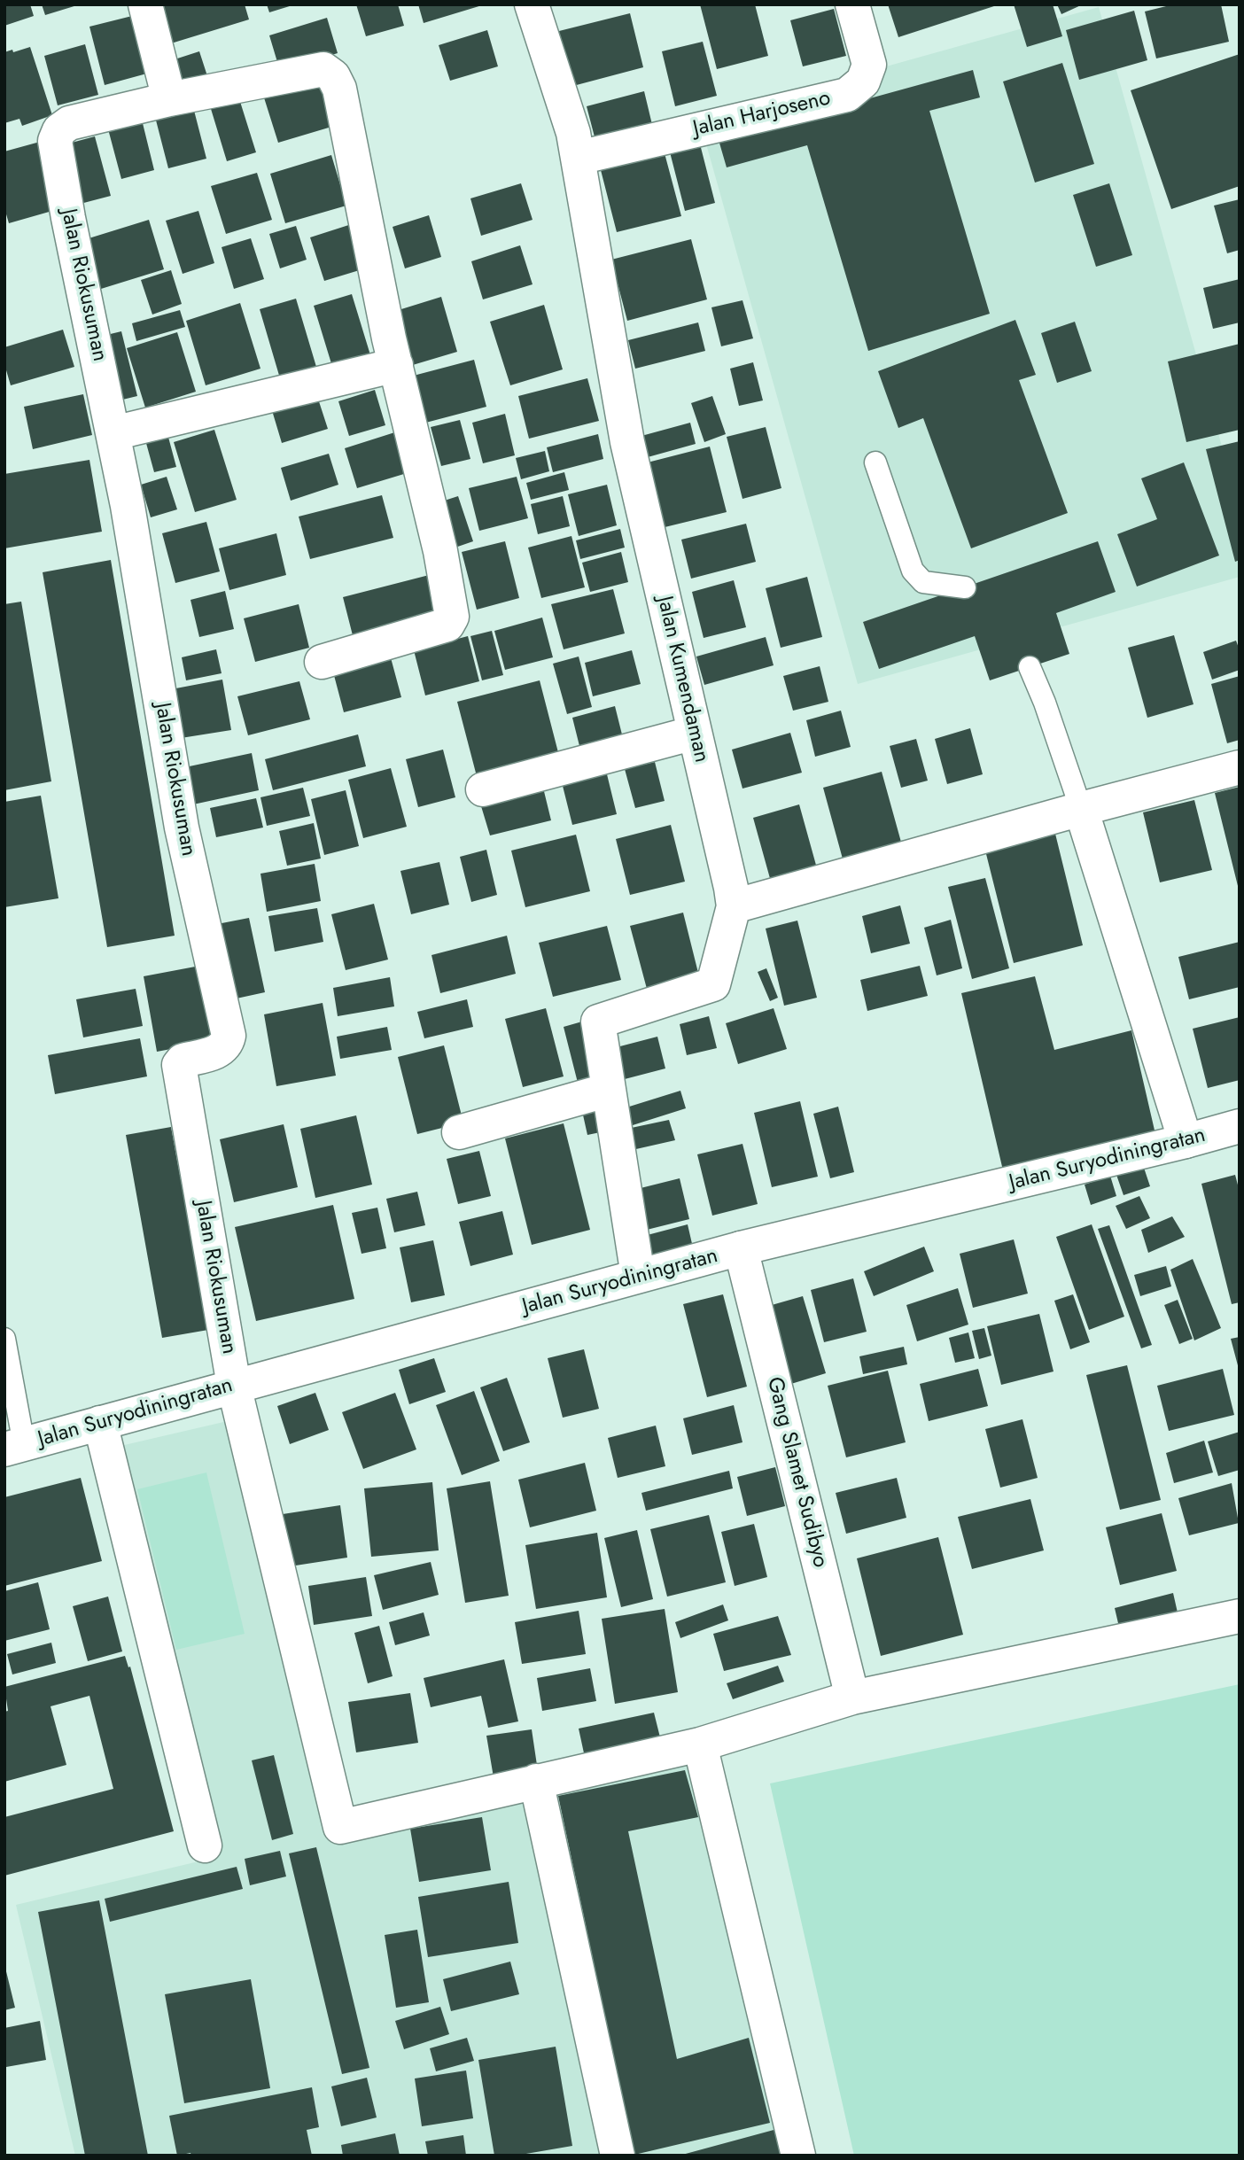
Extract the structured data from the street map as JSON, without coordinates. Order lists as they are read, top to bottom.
{
  "streets": {
    "street": [
      "Jalan Harjoseno",
      "Jalan Riokusuman",
      "Jalan Kumendaman",
      "Jalan Suryodiningratan",
      "Gang Slamet Sudibyo"
    ]
  },
  "crossings": [
    ["Jalan Harjoseno", "Jalan Kumendaman"],
    ["Jalan Riokusuman", "Jalan Suryodiningratan"],
    ["Jalan Kumendaman", "Jalan Suryodiningratan"],
    ["Jalan Suryodiningratan", "Gang Slamet Sudibyo"]
  ]
}
